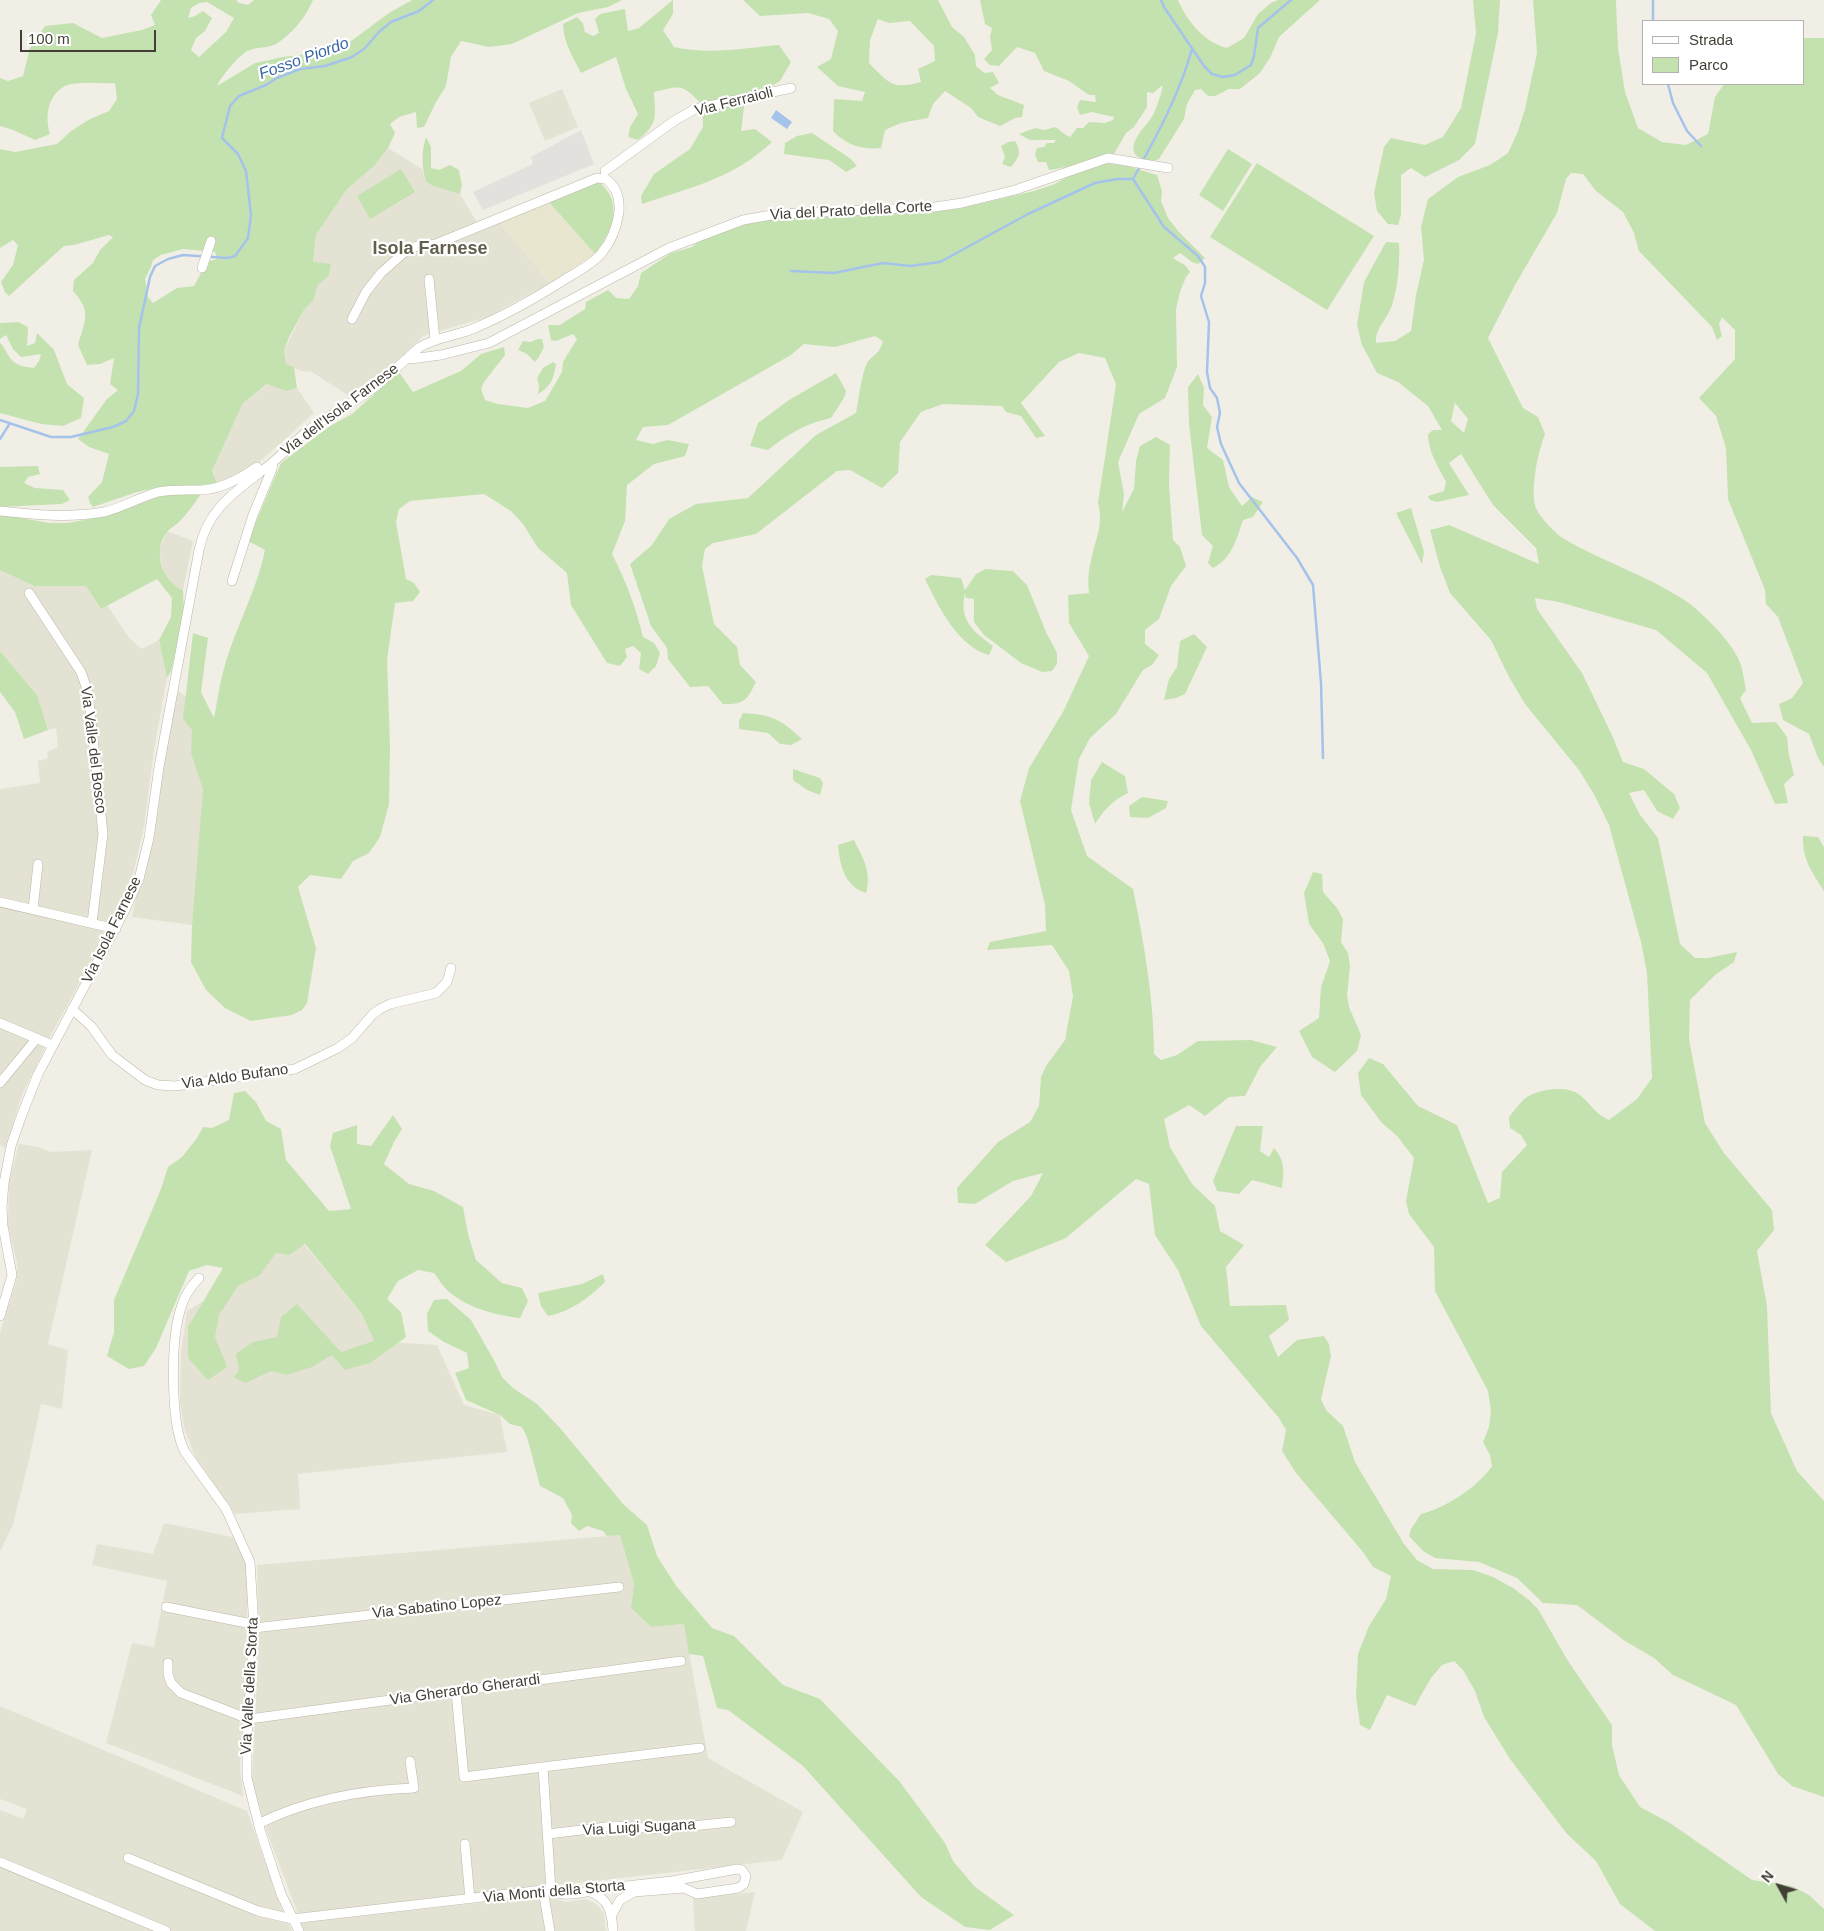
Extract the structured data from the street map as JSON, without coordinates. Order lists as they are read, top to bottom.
{
  "streets": {
    "street": [
      "Via Ferraioli",
      "Via del Prato della Corte",
      "Via dell'Isola Farnese",
      "Via Valle del Bosco",
      "Via Isola Farnese",
      "Via Aldo Bufano",
      "Via Sabatino Lopez",
      "Via Valle della Storta",
      "Via Gherardo Gherardi",
      "Via Luigi Sugana",
      "Via Monti della Storta"
    ]
  },
  "crossings": [
    ["Via del Prato della Corte", "Via dell'Isola Farnese"],
    ["Via dell'Isola Farnese", "Via Isola Farnese"],
    ["Via Isola Farnese", "Via Aldo Bufano"],
    ["Via Sabatino Lopez", "Via Valle della Storta"],
    ["Via Valle della Storta", "Via Gherardo Gherardi"],
    ["Via Valle della Storta", "Via Monti della Storta"]
  ],
  "districts": ["Isola Farnese"],
  "water": ["Fosso Piordo"],
  "legend": ["Strada", "Parco"],
  "scale_bar": "100 m",
  "north": "top left"
}
